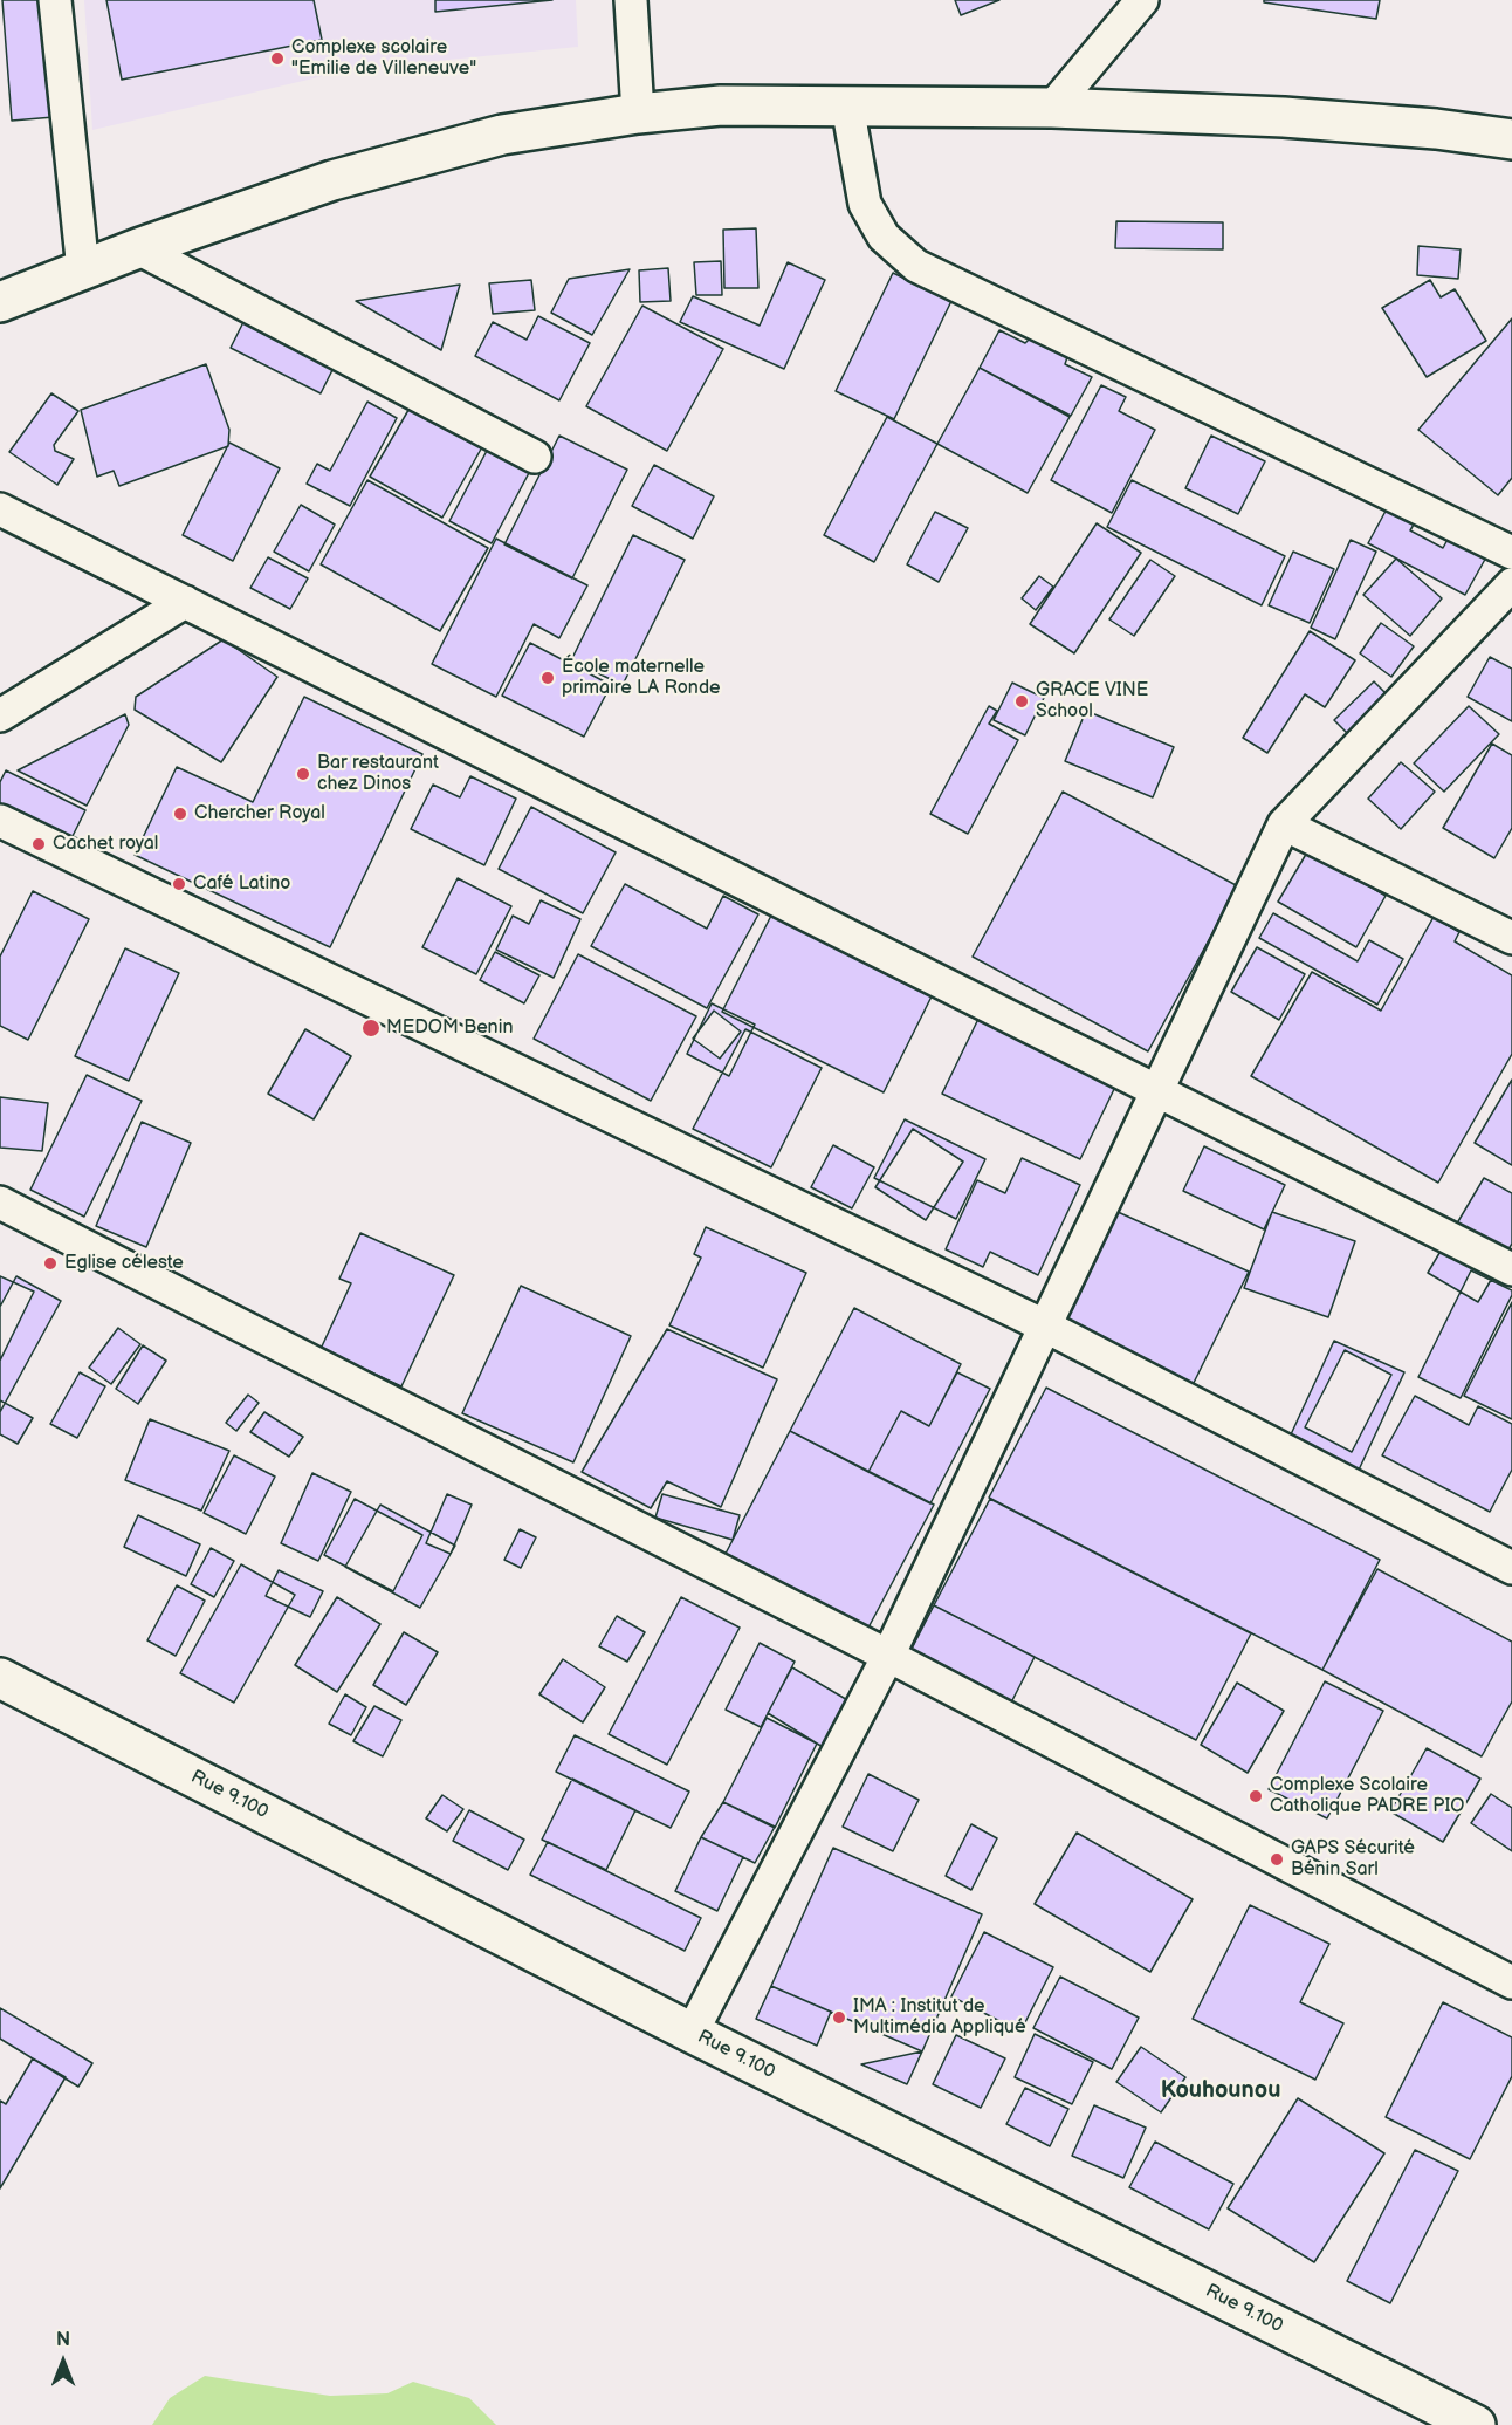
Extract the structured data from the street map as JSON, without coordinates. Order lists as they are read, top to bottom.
{
  "streets": {
    "street": ["Rue 9.100"]
  },
  "districts": ["Kouhounou"],
  "places": [
    "Complexe scolaire \"Emilie de Villeneuve\"",
    "École maternelle primaire LA Ronde",
    "GRACE VINE School",
    "Bar restaurant chez Dinos",
    "Chercher Royal",
    "Cachet royal",
    "Café Latino",
    "MEDOM Benin",
    "Eglise céleste",
    "Complexe Scolaire Catholique PADRE PIO",
    "GAPS Sécurité Bénin Sarl",
    "IMA : Institut de Multimédia Appliqué"
  ],
  "north": "top"
}
